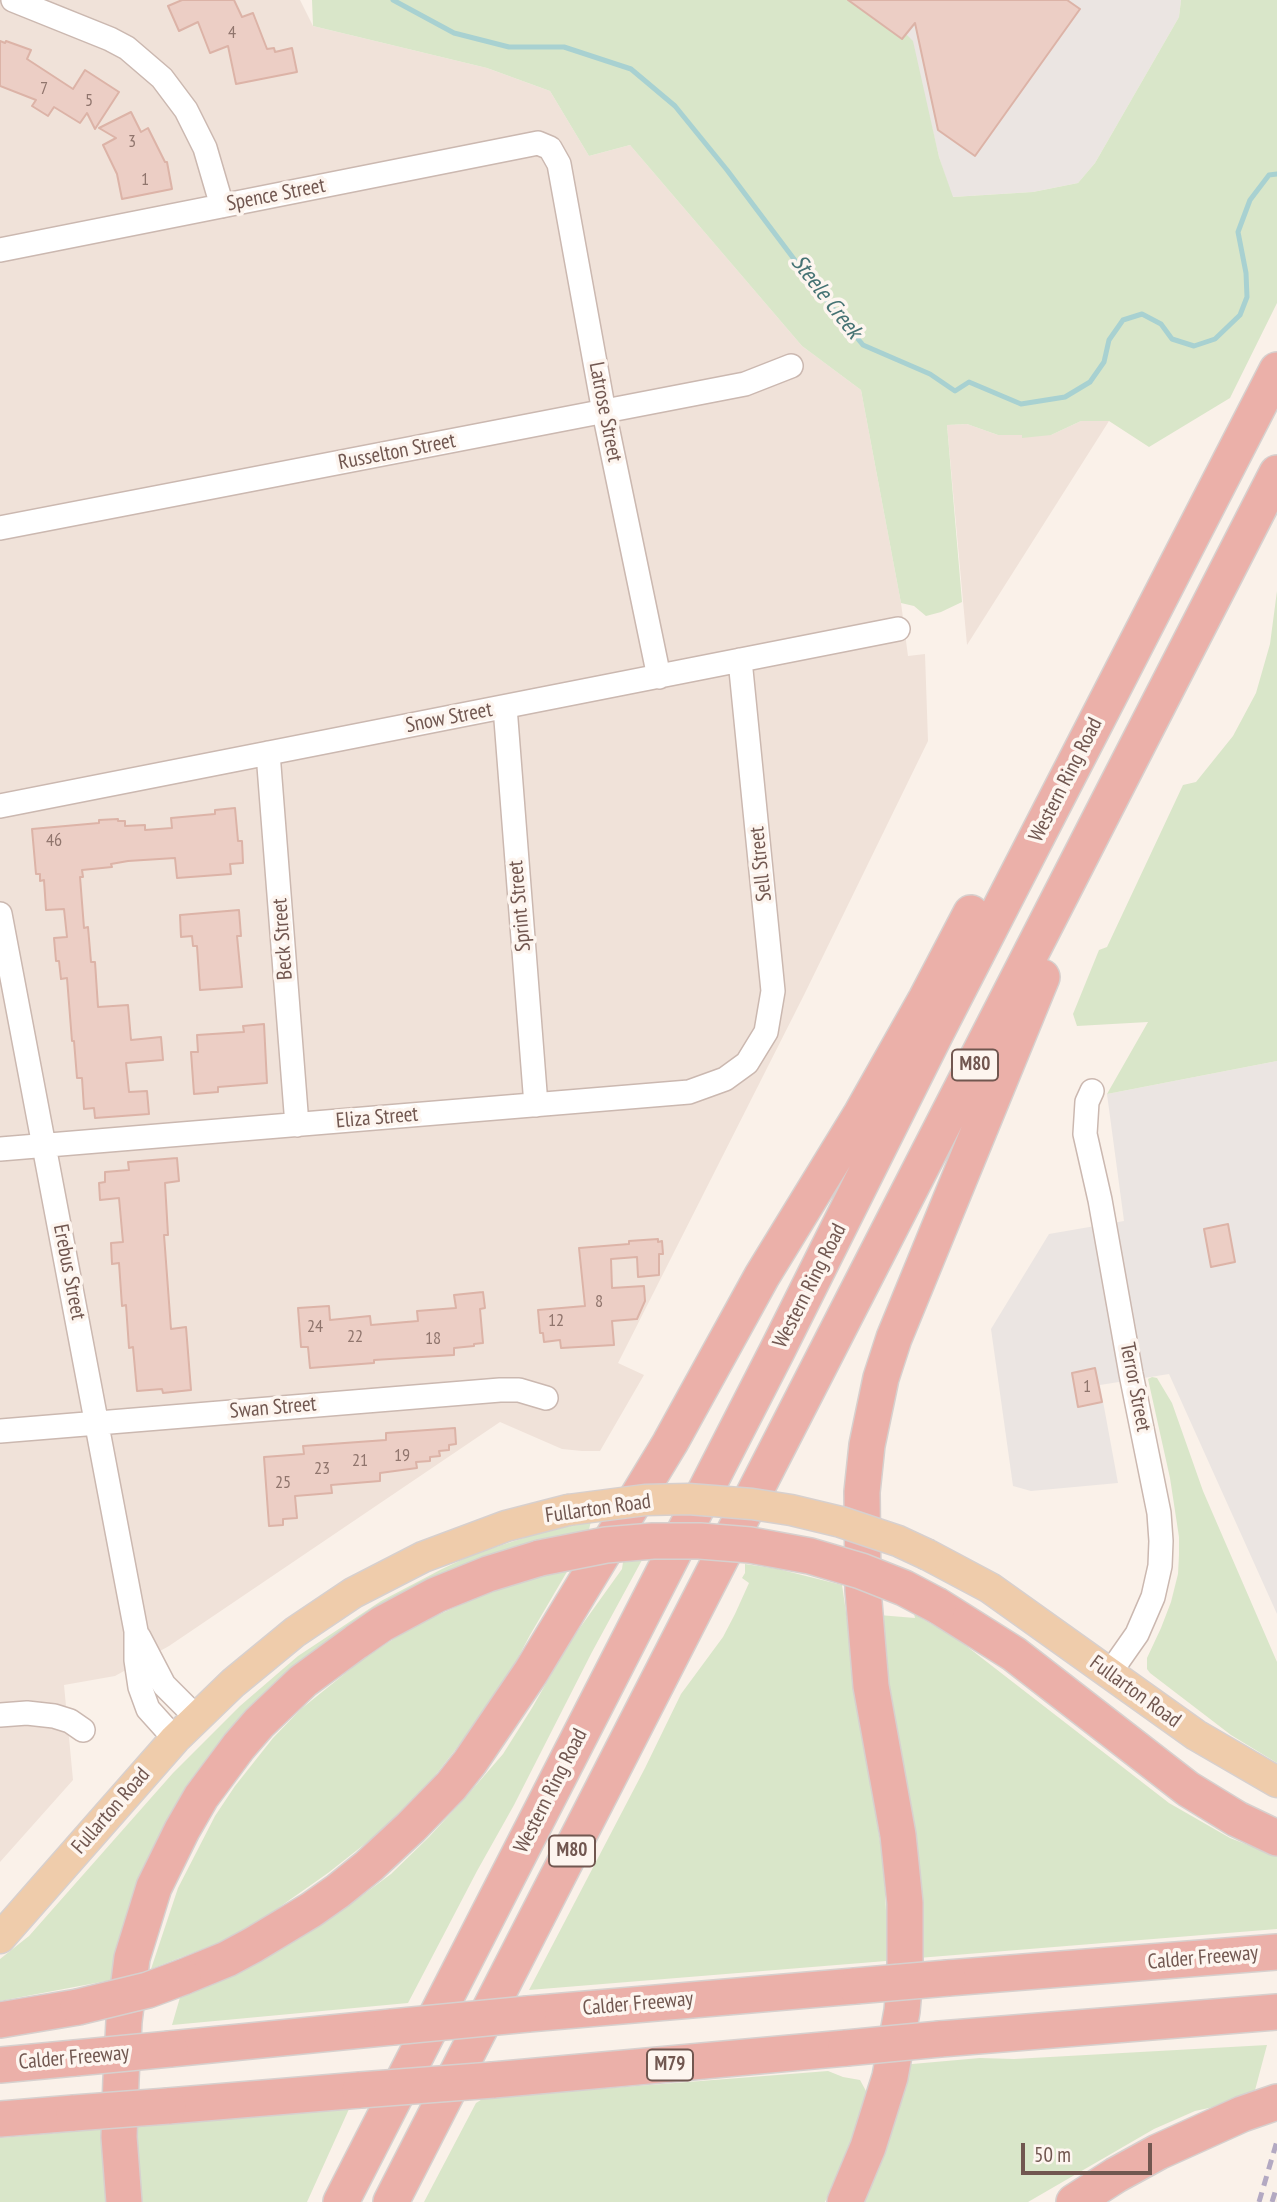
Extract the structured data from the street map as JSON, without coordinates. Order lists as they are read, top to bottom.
{
  "streets": {
    "highway": [
      "Western Ring Road",
      "M80",
      "Calder Freeway",
      "M79"
    ],
    "main road": ["Fullarton Road"],
    "street": [
      "Spence Street",
      "Latrose Street",
      "Russelton Street",
      "Snow Street",
      "Sell Street",
      "Sprint Street",
      "Beck Street",
      "Eliza Street",
      "Erebus Street",
      "Terror Street",
      "Swan Street"
    ]
  },
  "crossings": [
    ["Spence Street", "Latrose Street"],
    ["Latrose Street", "Russelton Street"],
    ["Latrose Street", "Snow Street"],
    ["Snow Street", "Sell Street"],
    ["Snow Street", "Sprint Street"],
    ["Snow Street", "Beck Street"],
    ["Sell Street", "Eliza Street"],
    ["Sprint Street", "Eliza Street"],
    ["Beck Street", "Eliza Street"],
    ["Eliza Street", "Erebus Street"],
    ["Erebus Street", "Swan Street"],
    ["Erebus Street", "Fullarton Road"],
    ["Terror Street", "Fullarton Road"]
  ],
  "water": ["Steele Creek"],
  "house_numbers": [
    "4",
    "7",
    "5",
    "3",
    "1",
    "46",
    "8",
    "12",
    "24",
    "22",
    "18",
    "1",
    "19",
    "21",
    "23",
    "25"
  ],
  "scale_bar": "50 m"
}
